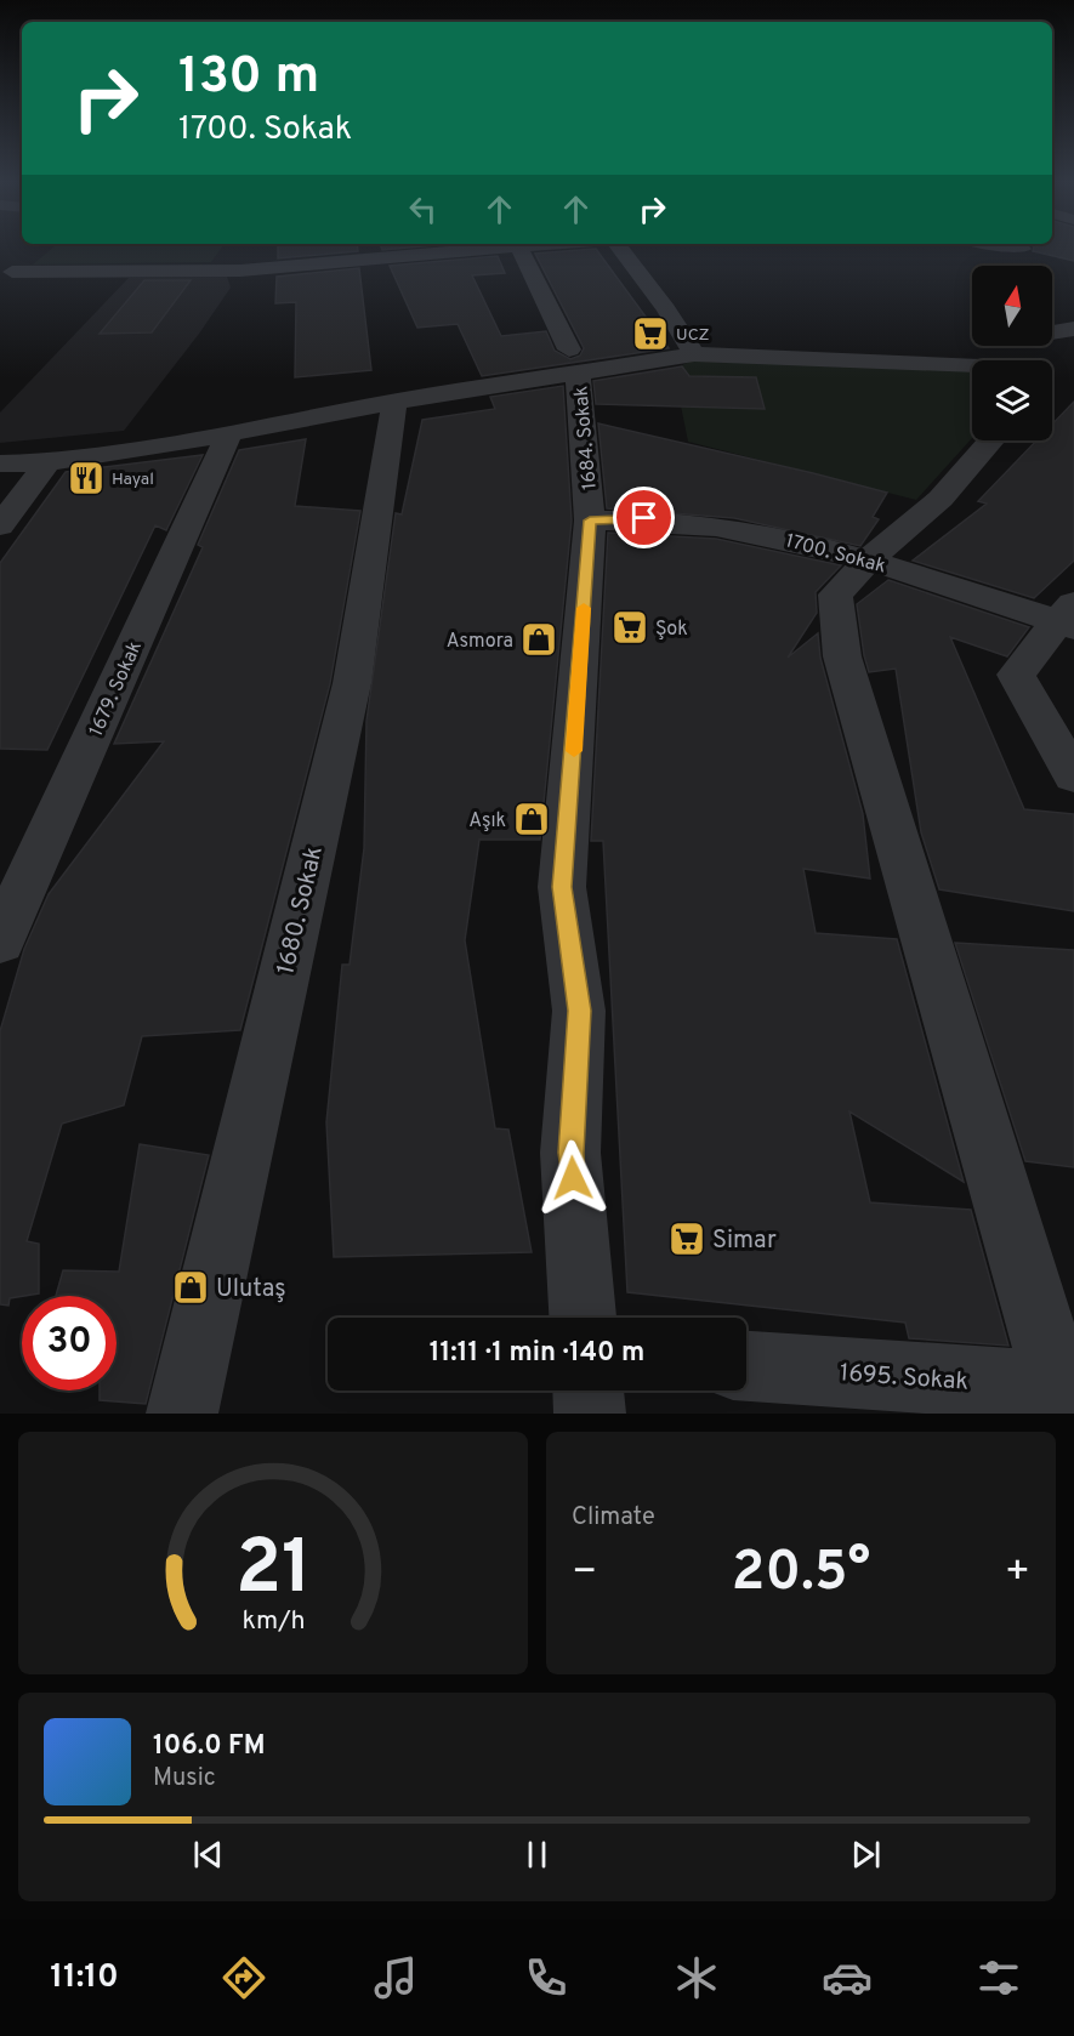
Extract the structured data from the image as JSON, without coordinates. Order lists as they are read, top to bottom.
{
  "streets": {
    "street": [
      "1684. Sokak",
      "1700. Sokak",
      "1679. Sokak",
      "1680. Sokak",
      "1695. Sokak"
    ]
  },
  "crossings": [
    ["1684. Sokak", "1700. Sokak"]
  ],
  "places": {
    "supermarket": ["UCZ", "Şok", "Simar"],
    "restaurant": ["Hayal"],
    "shop": ["Asmora", "Aşık", "Ulutaş"]
  },
  "north": "top",
  "page": {
    "turn": ["130 m", "1700. Sokak"],
    "limit": "30",
    "trip": "11:11 · 1 min · 140 m",
    "tile": "Climate",
    "heat": ["−", "20.5°", "+"],
    "song": ["106.0 FM", "Music"],
    "tabs": "11:10",
    "gauge": ["21", "km/h"]
  }
}
